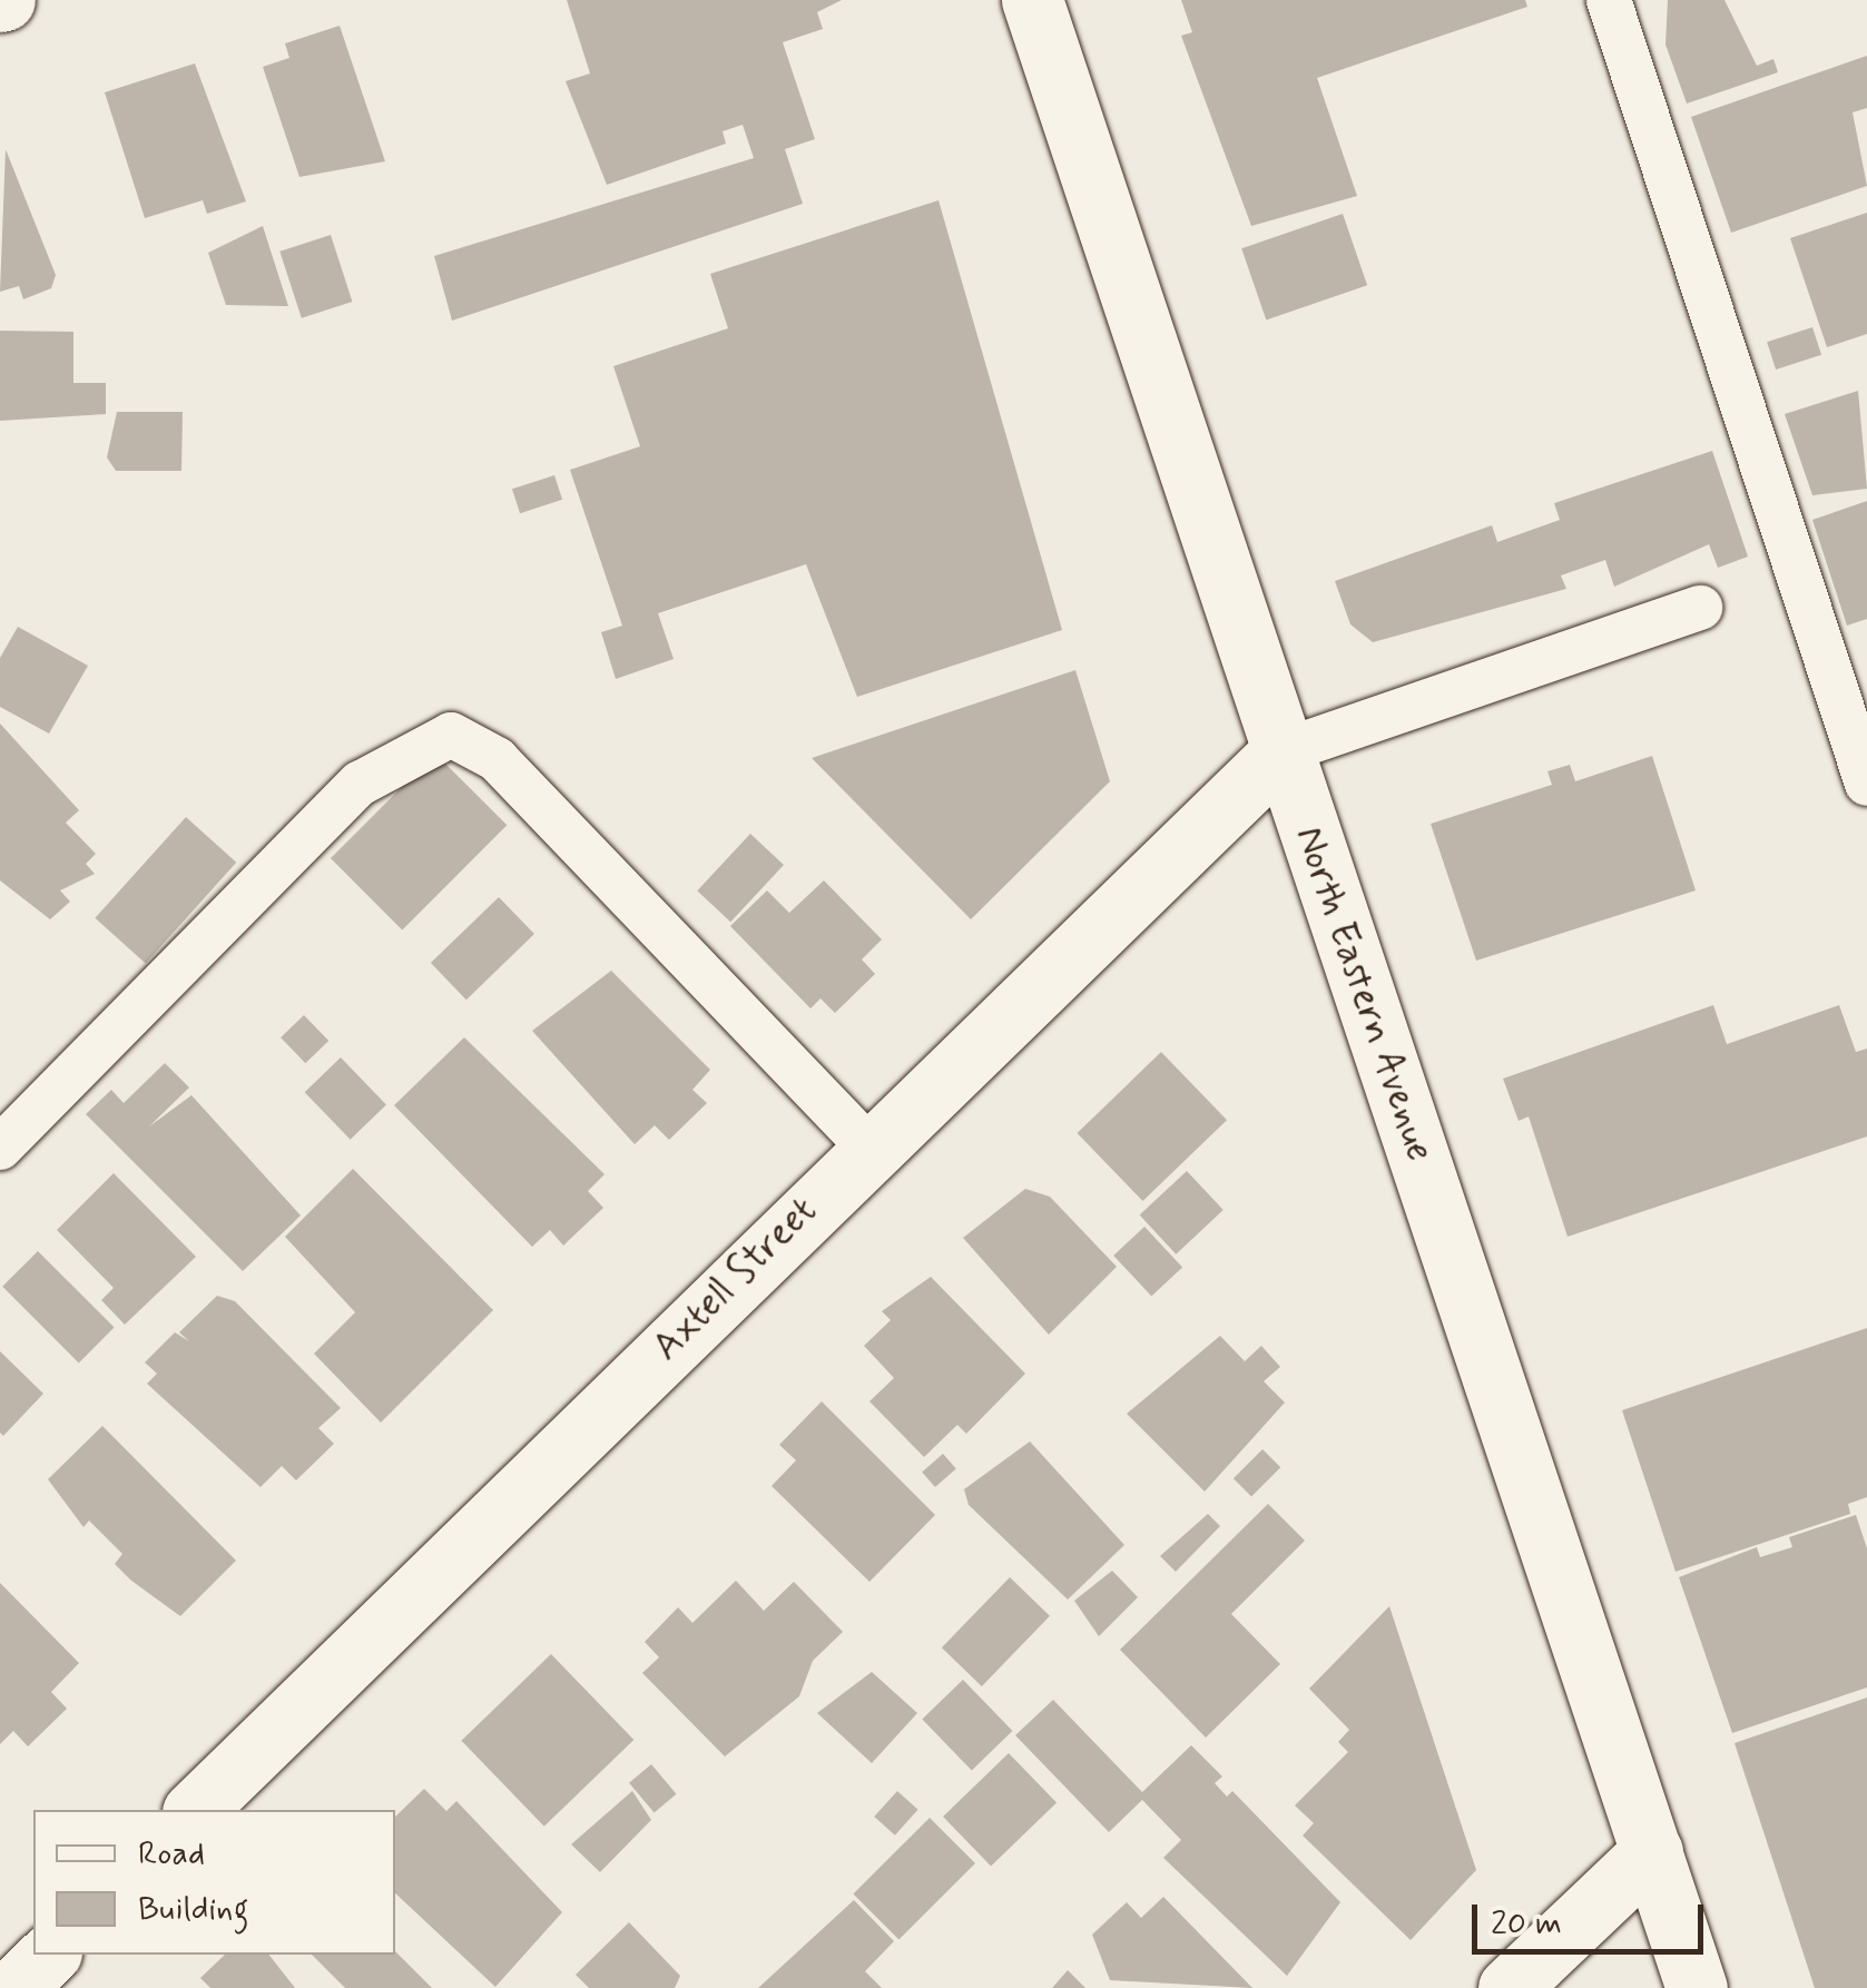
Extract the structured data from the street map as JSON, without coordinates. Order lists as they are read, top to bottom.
{
  "streets": {
    "main road": ["North Eastern Avenue", "Axtell Street"]
  },
  "crossings": [
    ["North Eastern Avenue", "Axtell Street"]
  ],
  "legend": ["Road", "Building"],
  "scale_bar": "20 m"
}
